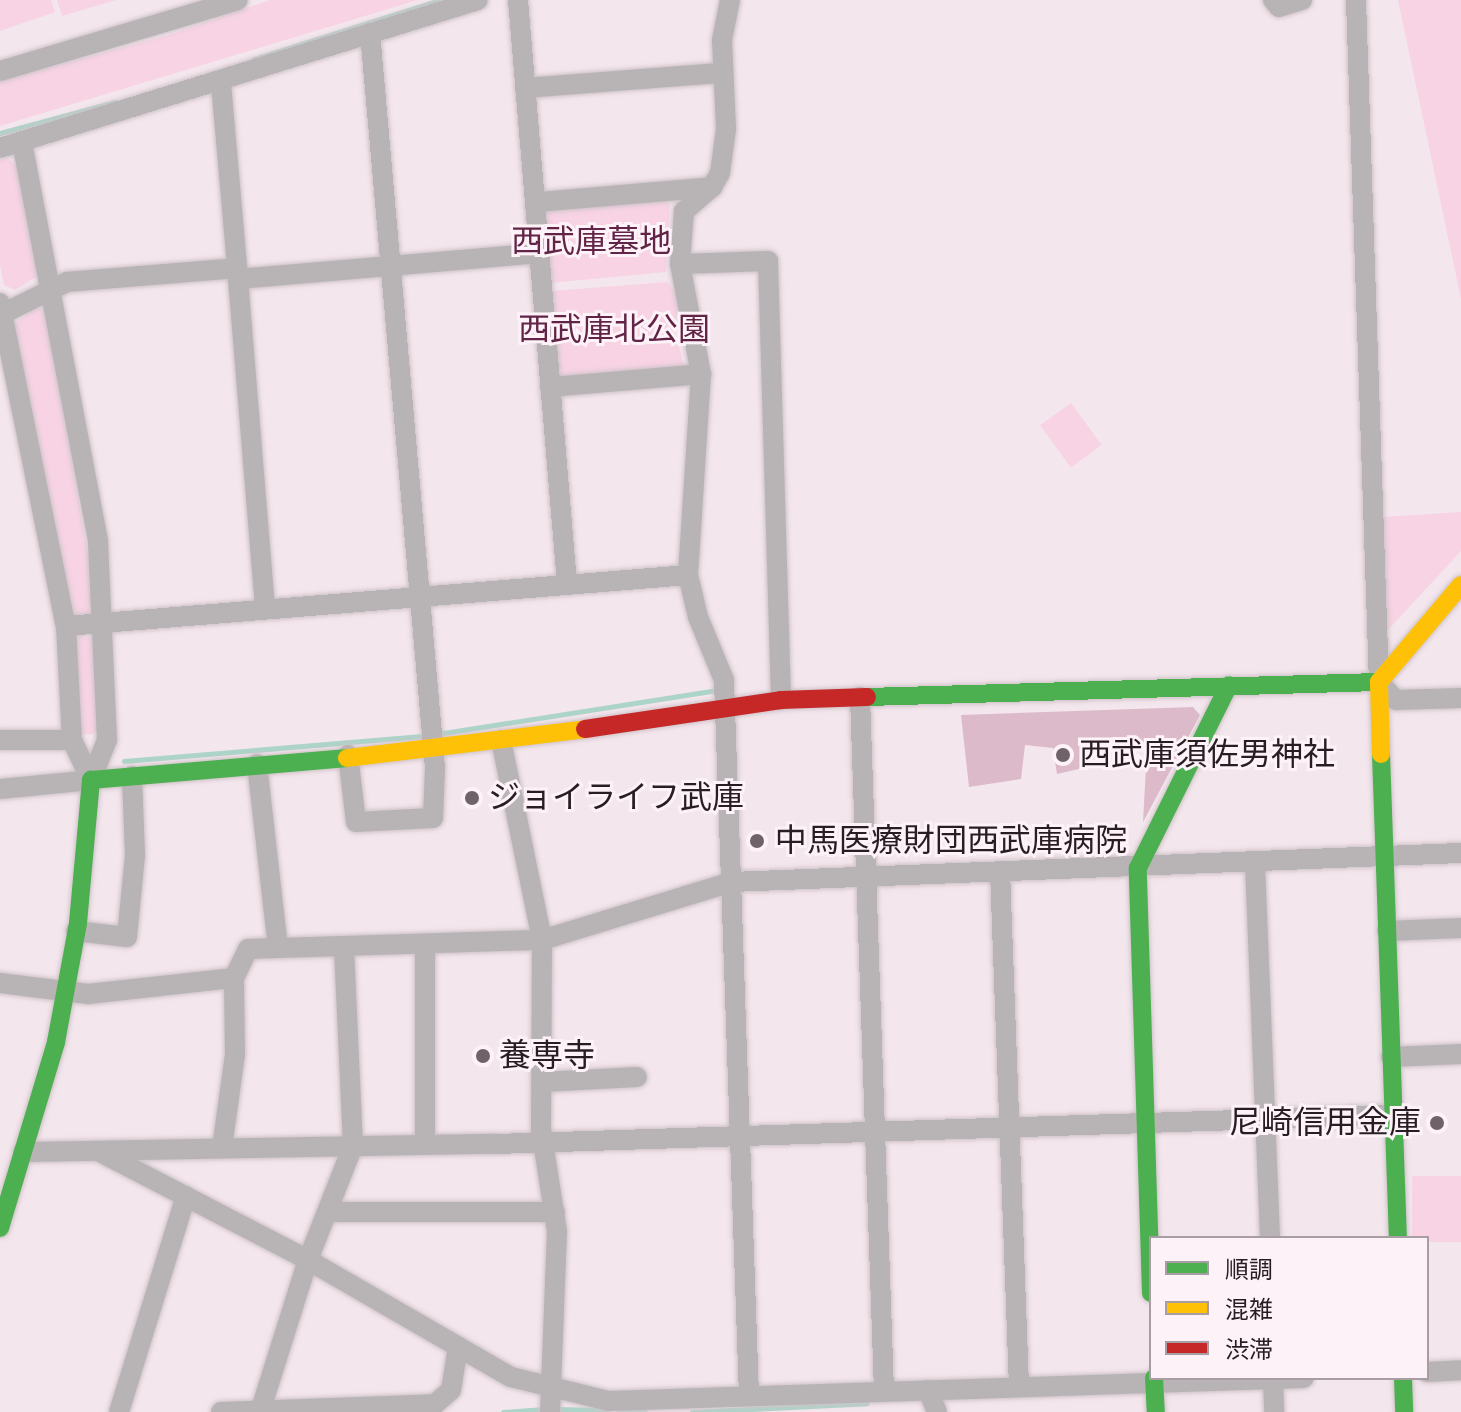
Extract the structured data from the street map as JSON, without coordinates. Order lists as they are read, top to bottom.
{
  "parks": ["西武庫墓地", "西武庫北公園"],
  "places": [
    "西武庫須佐男神社",
    "ジョイライフ武庫",
    "中馬医療財団西武庫病院",
    "養専寺",
    "尼崎信用金庫"
  ],
  "legend": ["順調", "混雑", "渋滞"]
}
